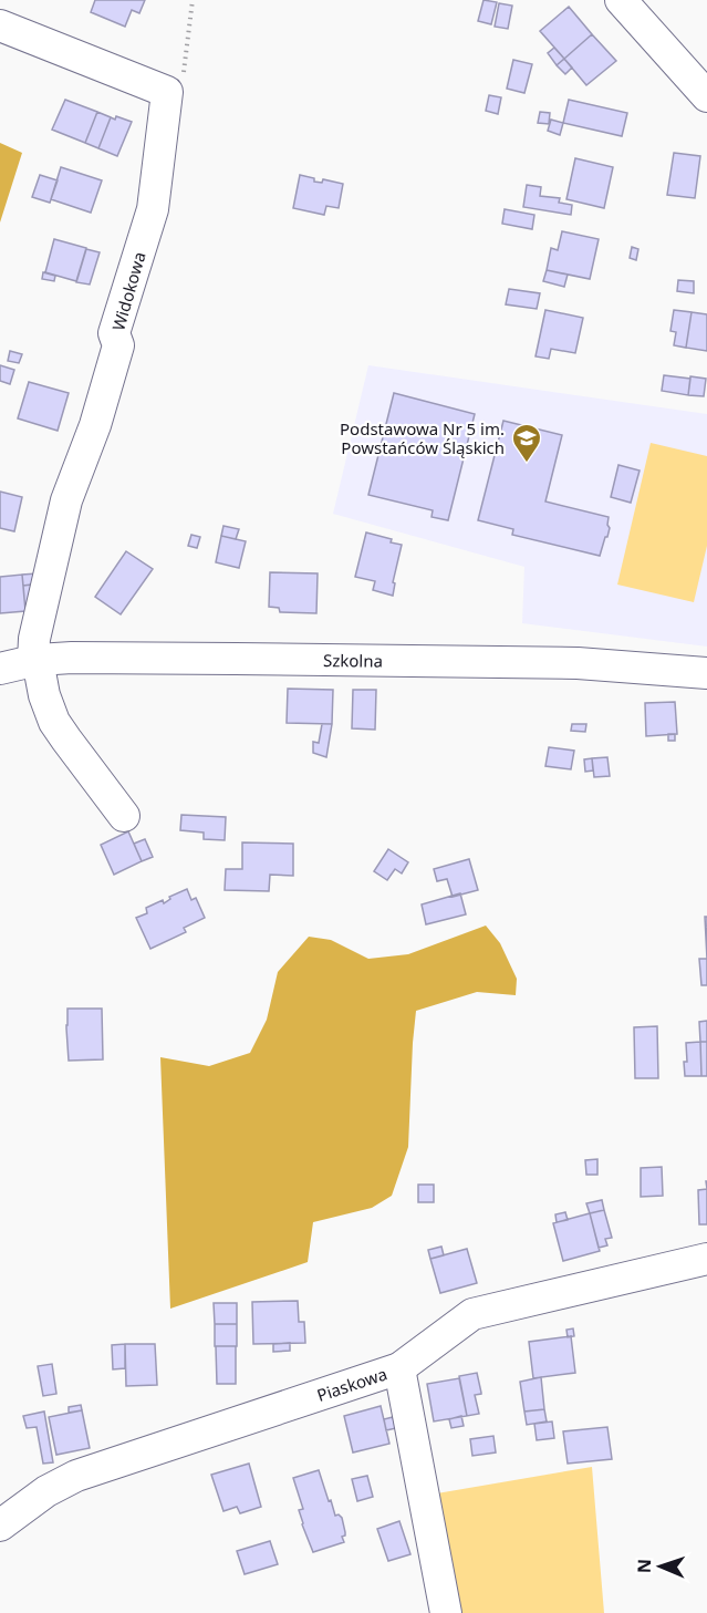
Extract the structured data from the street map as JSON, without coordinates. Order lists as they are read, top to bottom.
{
  "streets": {
    "street": ["Widokowa", "Szkolna", "Piaskowa"]
  },
  "crossings": [
    ["Widokowa", "Szkolna"]
  ],
  "places": {
    "school or university": ["Podstawowa Nr 5 im. Powstańców Śląskich"]
  },
  "north": "left"
}
